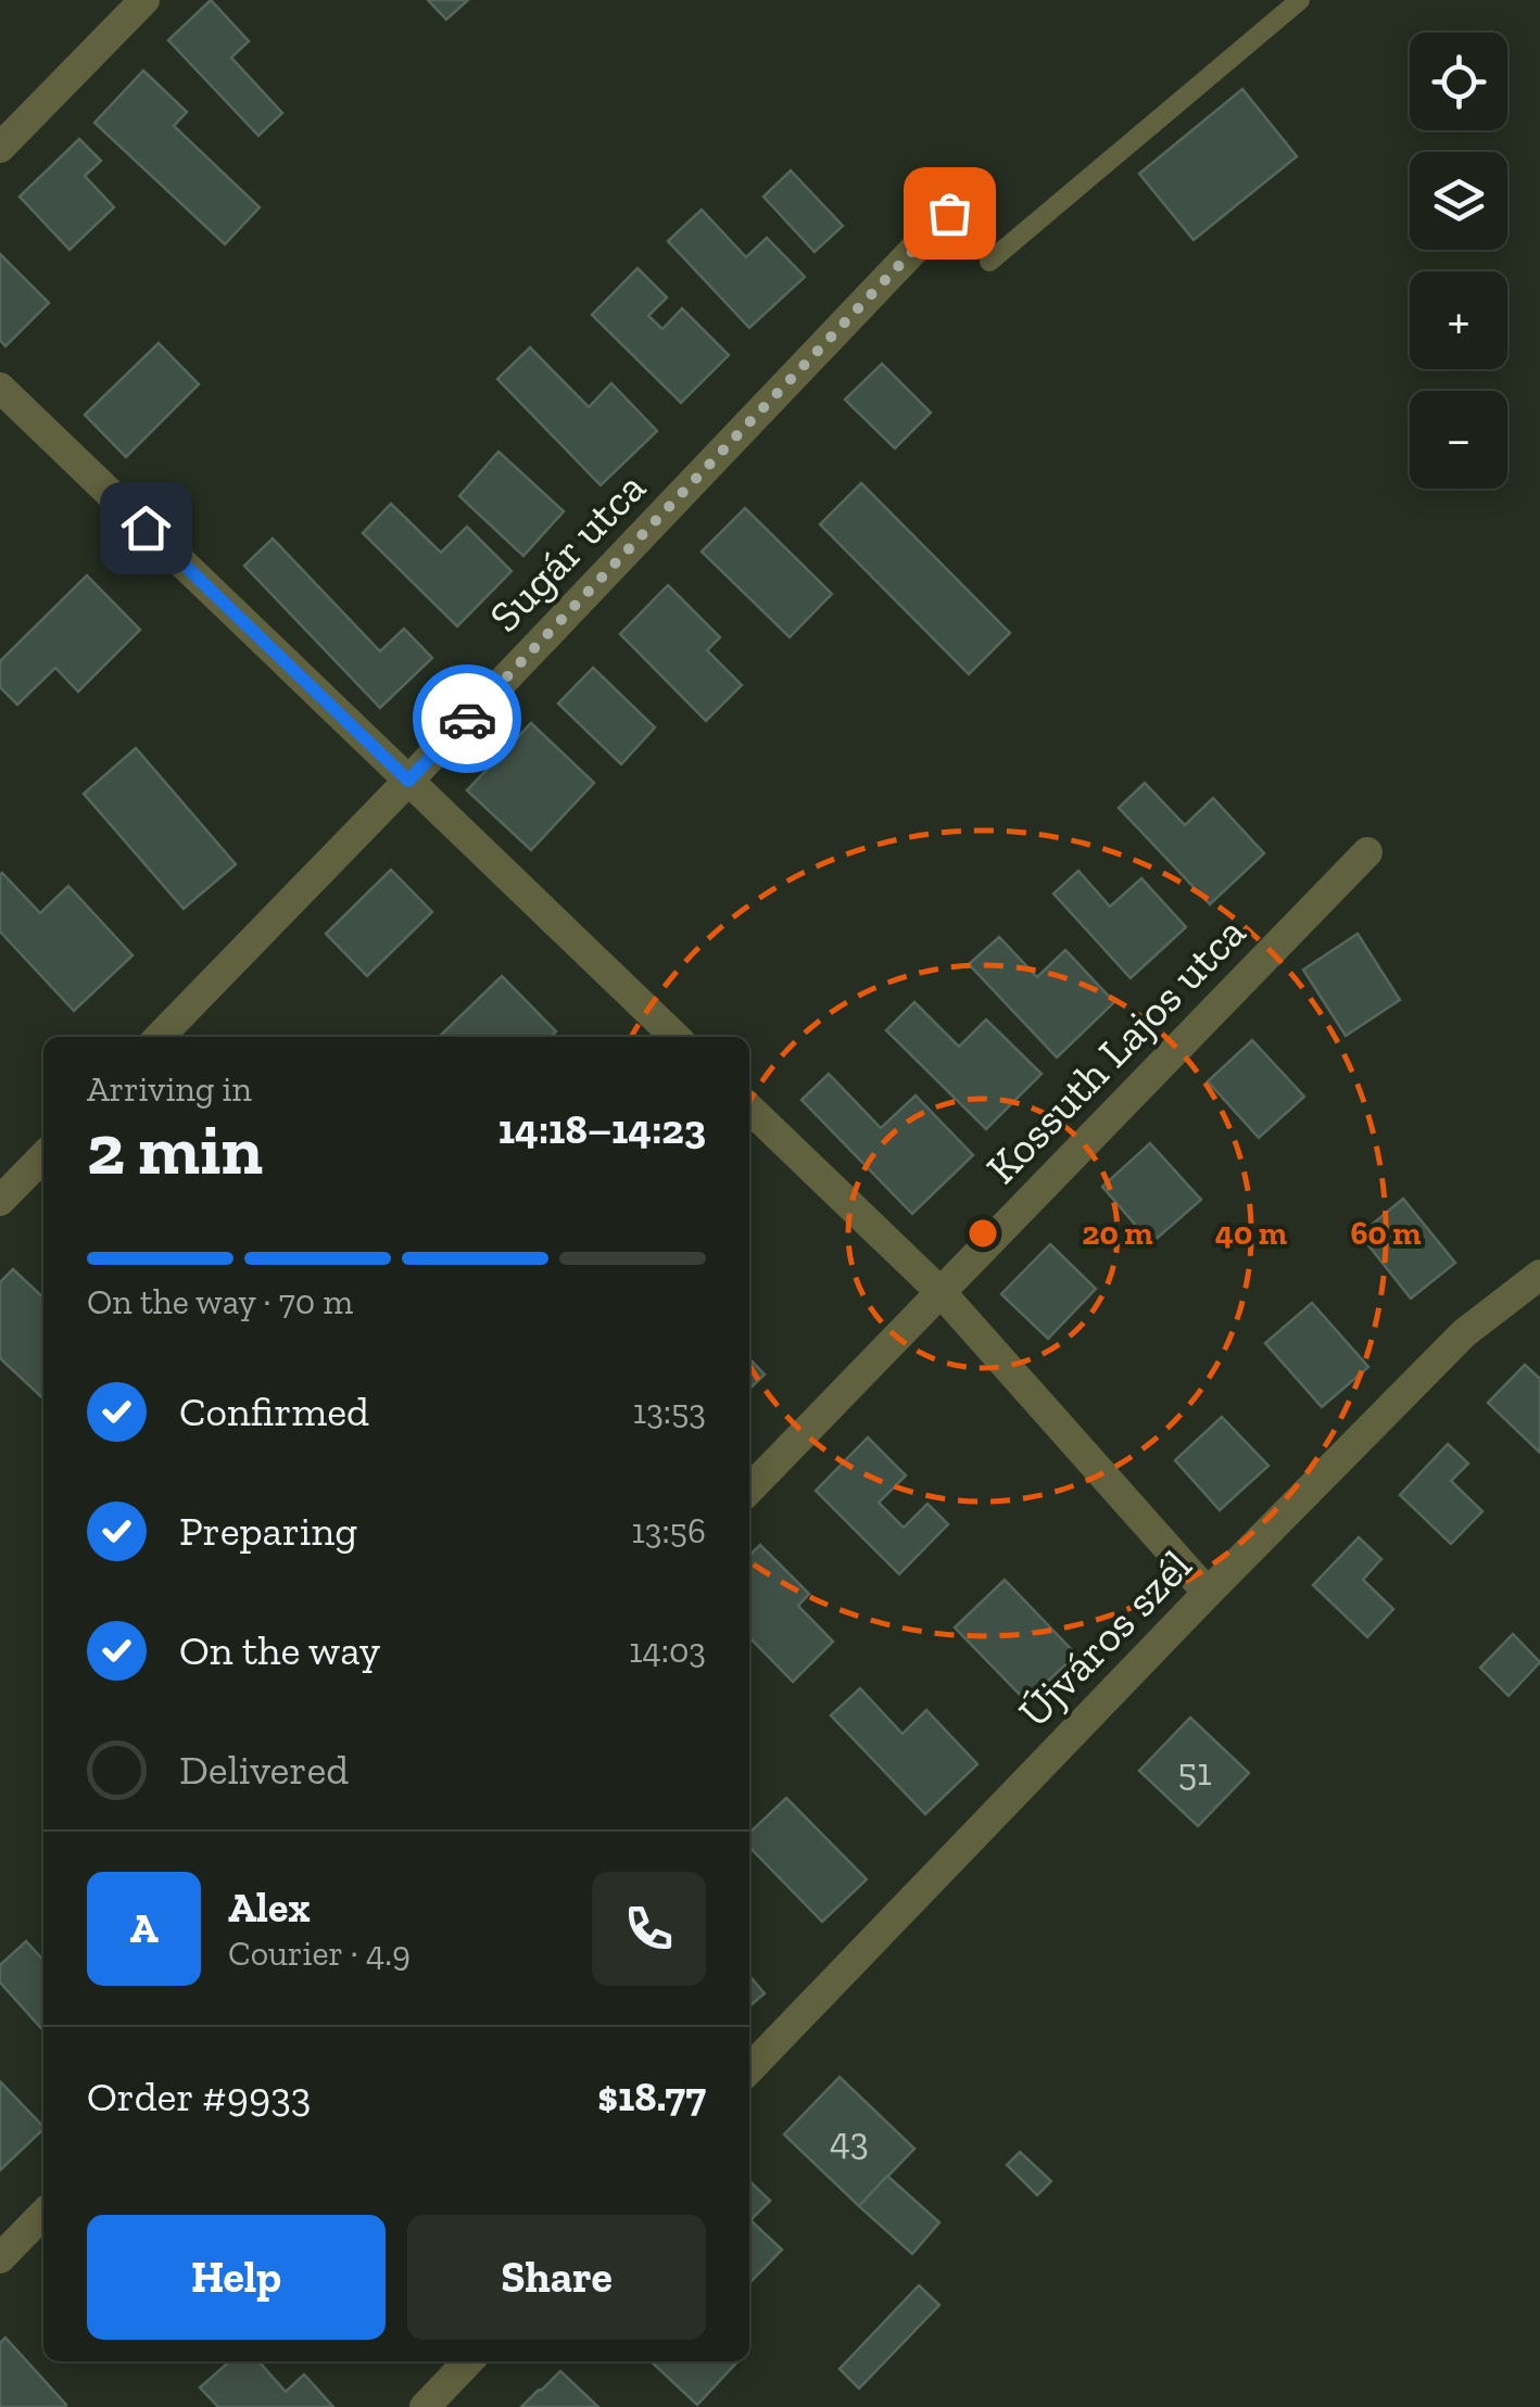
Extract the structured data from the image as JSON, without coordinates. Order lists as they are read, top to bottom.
{
  "streets": {
    "street": ["Sugár utca", "Kossuth Lajos utca", "Újváros szél"]
  },
  "house_numbers": ["51", "43"],
  "page": {
    "map_buttons": ["+", "−"],
    "heading": ["2 min", "Arriving in", "14:18–14:23"],
    "panel": [
      "Alex",
      "Courier · 4.9",
      "Order #9933",
      "$18.77"
    ],
    "bar": "On the way · 70 m",
    "list": [
      ["Confirmed", "13:53"],
      ["Preparing", "13:56"],
      ["On the way", "14:03"],
      "Delivered"
    ],
    "round": "A",
    "buttons": ["Help", "Share"]
  },
  "rings": ["20 m", "40 m", "60 m"]
}
